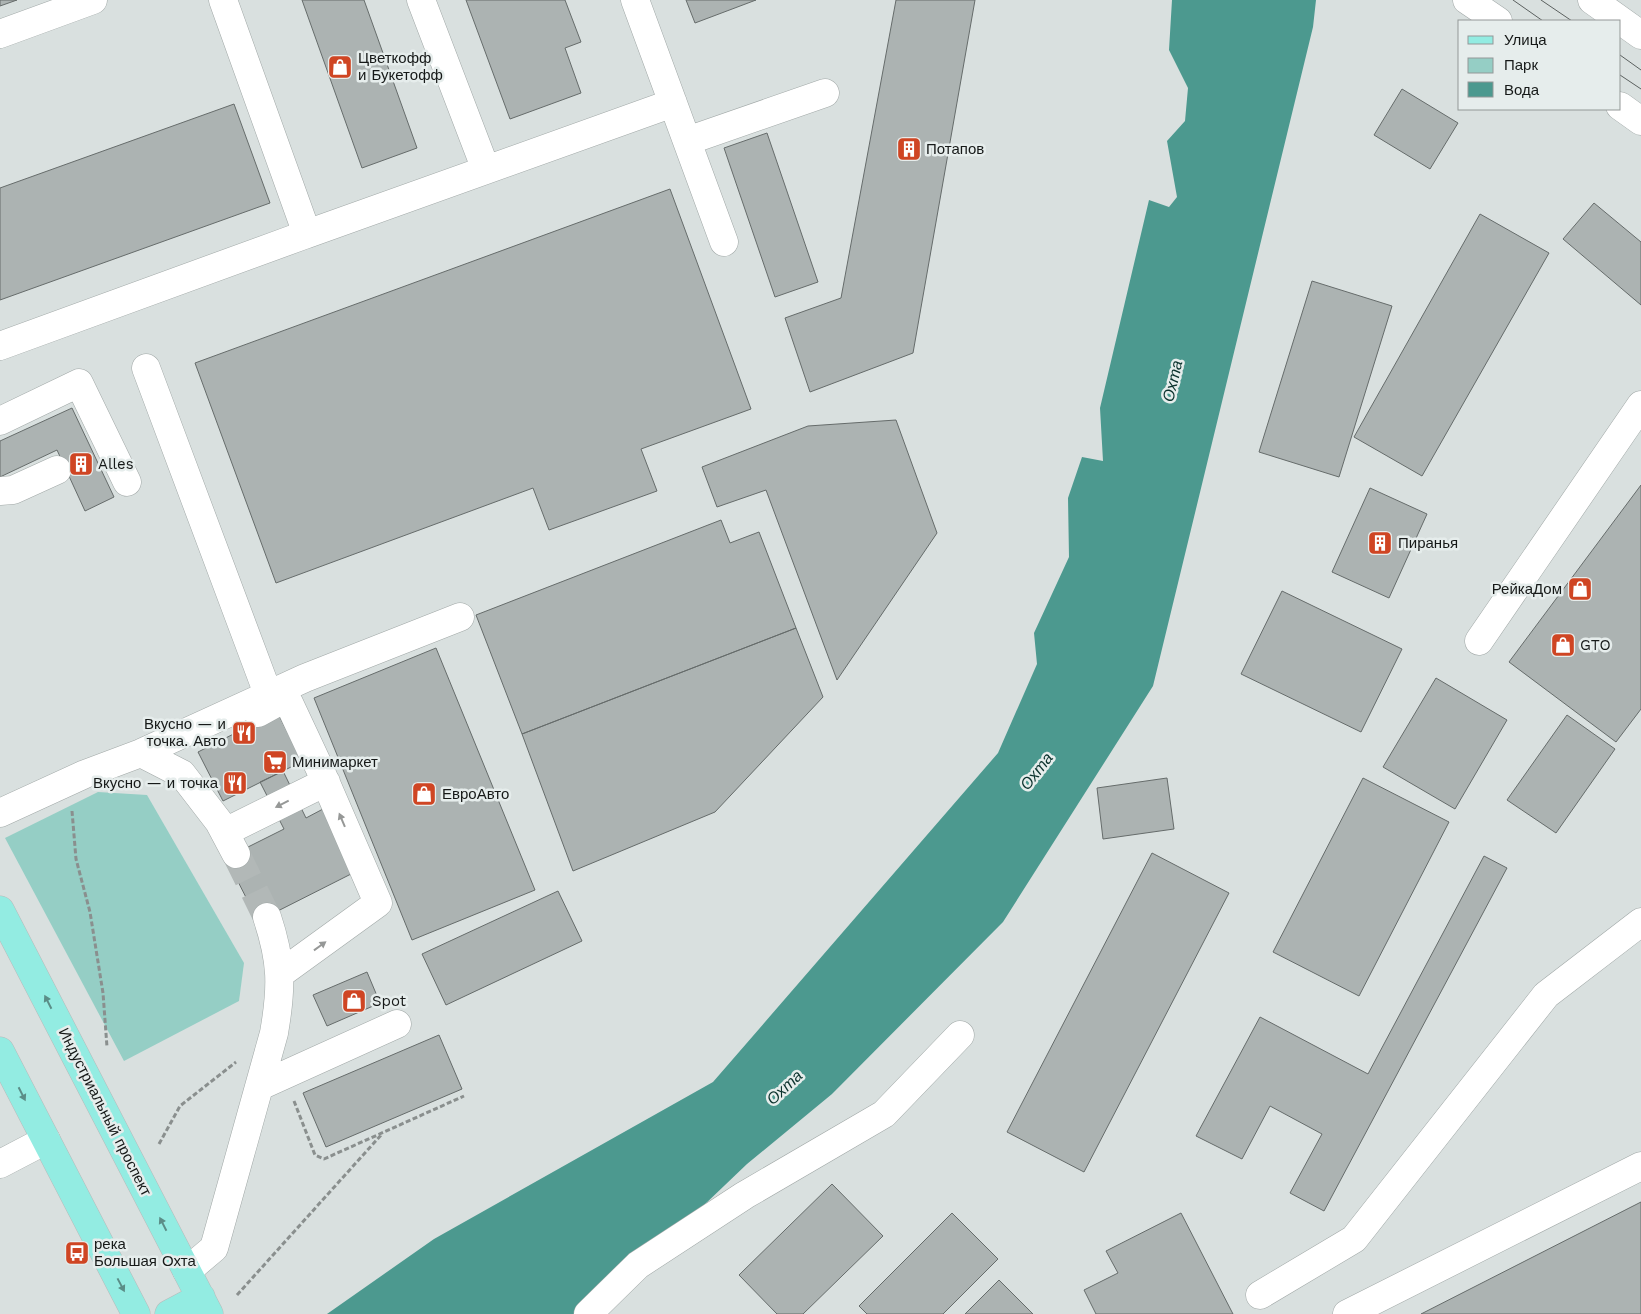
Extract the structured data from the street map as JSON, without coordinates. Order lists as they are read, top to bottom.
{
  "streets": {
    "main road": ["Индустриальный проспект"]
  },
  "water": ["Охта"],
  "places": {
    "shop": [
      "Цветкофф и Букетофф",
      "РейкаДом",
      "GTO",
      "ЕвроАвто",
      "Spot"
    ],
    "building": ["Потапов", "Alles", "Пиранья"],
    "restaurant": ["Вкусно — и точка. Авто", "Вкусно — и точка"],
    "supermarket": ["Минимаркет"],
    "bus stop": ["река Большая Охта"]
  },
  "legend": ["Улица", "Парк", "Вода"]
}
